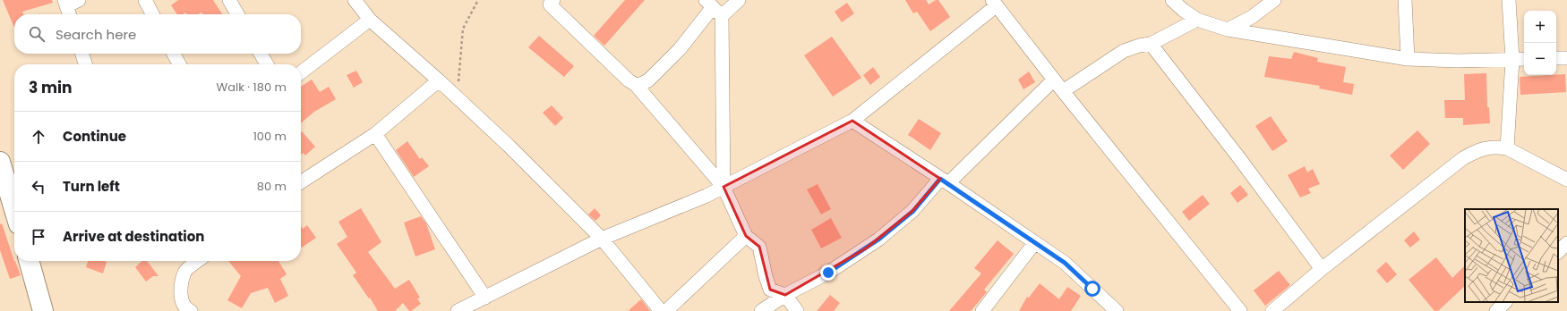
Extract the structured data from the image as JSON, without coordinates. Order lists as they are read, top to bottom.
{
  "page": {
    "map_buttons": ["+", "−"],
    "search": "Search here",
    "heading": ["3 min", "Walk · 180 m"],
    "list": [
      ["Continue", "100 m"],
      ["Turn left", "80 m"],
      "Arrive at destination"
    ]
  }
}
